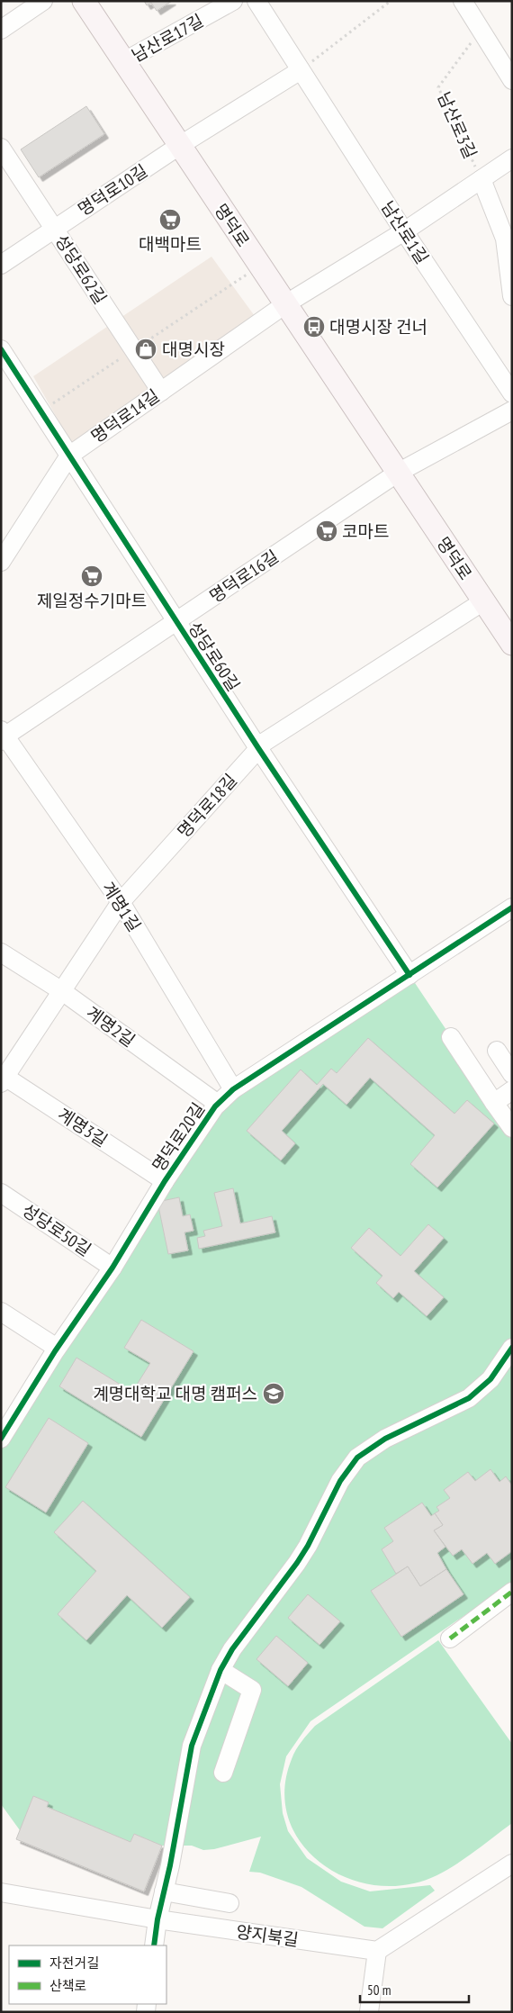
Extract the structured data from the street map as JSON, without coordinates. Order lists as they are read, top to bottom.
{
  "streets": {
    "main road": ["명덕로"],
    "street": [
      "남산로17길",
      "남산로3길",
      "명덕로10길",
      "남산로1길",
      "성당로62길",
      "명덕로14길",
      "명덕로16길",
      "성당로60길",
      "명덕로18길",
      "계명1길",
      "계명2길",
      "계명3길",
      "명덕로20길",
      "성당로50길",
      "양지북길"
    ]
  },
  "crossings": [
    ["남산로17길", "명덕로"],
    ["남산로3길", "남산로1길"],
    ["명덕로10길", "명덕로"],
    ["명덕로10길", "성당로62길"],
    ["명덕로", "명덕로14길"],
    ["명덕로", "명덕로16길"],
    ["명덕로", "명덕로18길"],
    ["성당로62길", "명덕로14길"],
    ["명덕로14길", "성당로60길"],
    ["명덕로16길", "성당로60길"],
    ["명덕로16길", "계명1길"],
    ["성당로60길", "명덕로18길"],
    ["성당로60길", "명덕로20길"],
    ["명덕로18길", "계명1길"],
    ["명덕로18길", "계명2길"],
    ["명덕로18길", "계명3길"],
    ["계명1길", "명덕로20길"],
    ["계명2길", "명덕로20길"],
    ["계명3길", "명덕로20길"],
    ["명덕로20길", "성당로50길"]
  ],
  "places": {
    "supermarket": ["대백마트", "코마트", "제일정수기마트"],
    "bus stop": ["대명시장 건너"],
    "shop": ["대명시장"],
    "school or university": ["계명대학교 대명 캠퍼스"]
  },
  "legend": ["자전거길", "산책로"],
  "scale_bar": "50 m"
}
